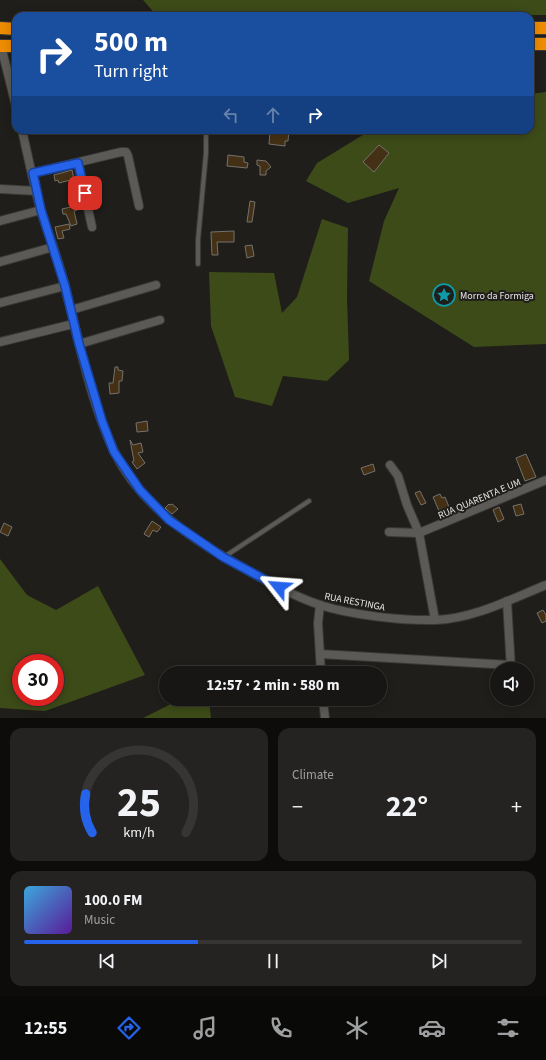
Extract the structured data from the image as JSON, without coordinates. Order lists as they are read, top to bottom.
{
  "streets": {
    "street": ["RUA QUARENTA E UM", "RUA RESTINGA"]
  },
  "places": {
    "place": ["Morro da Formiga"]
  },
  "page": {
    "turn": ["500 m", "Turn right"],
    "limit": "30",
    "trip": "12:57 · 2 min · 580 m",
    "tile": "Climate",
    "heat": ["−", "22°", "+"],
    "song": ["100.0 FM", "Music"],
    "tabs": "12:55",
    "gauge": ["25", "km/h"]
  }
}
